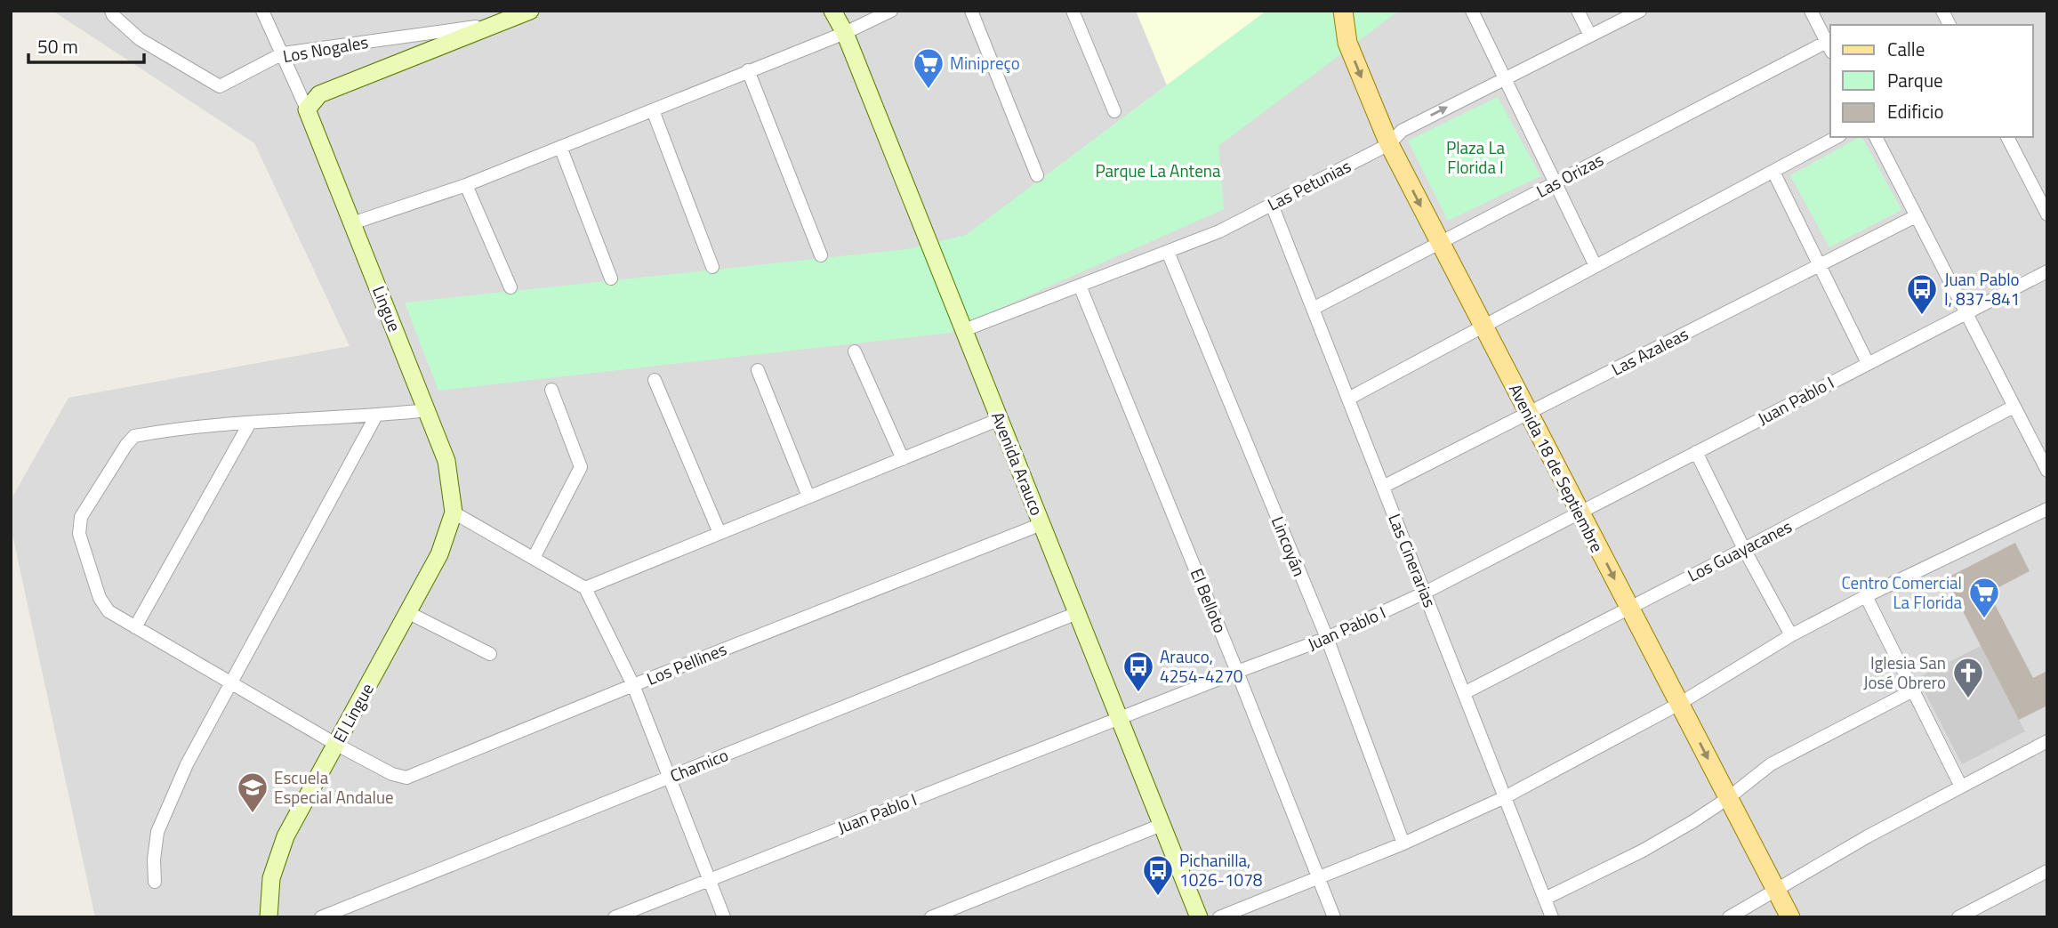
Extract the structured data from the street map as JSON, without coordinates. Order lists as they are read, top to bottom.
{
  "streets": {
    "main road": ["Avenida 18 de Septiembre"],
    "street": [
      "Los Nogales",
      "Las Orizas",
      "Las Petunias",
      "Lingue",
      "Las Azaleas",
      "Juan Pablo I",
      "Avenida Arauco",
      "Lincoyán",
      "Los Guayacanes",
      "Las Cinerarias",
      "El Belloto",
      "Los Pellines",
      "El Lingue",
      "Chamico"
    ]
  },
  "crossings": [
    ["Los Nogales", "Lingue"],
    ["Las Orizas", "Avenida 18 de Septiembre"],
    ["Las Orizas", "Las Cinerarias"],
    ["Las Petunias", "Avenida Arauco"],
    ["Las Petunias", "Avenida 18 de Septiembre"],
    ["Las Petunias", "Lincoyán"],
    ["Las Petunias", "Las Cinerarias"],
    ["Las Petunias", "El Belloto"],
    ["Lingue", "El Lingue"],
    ["Las Azaleas", "Avenida 18 de Septiembre"],
    ["Las Azaleas", "Las Cinerarias"],
    ["Juan Pablo I", "Avenida Arauco"],
    ["Juan Pablo I", "Avenida 18 de Septiembre"],
    ["Juan Pablo I", "Lincoyán"],
    ["Juan Pablo I", "Las Cinerarias"],
    ["Juan Pablo I", "El Belloto"],
    ["Avenida Arauco", "Los Pellines"],
    ["Avenida Arauco", "Chamico"],
    ["Avenida 18 de Septiembre", "Los Guayacanes"],
    ["Los Guayacanes", "Las Cinerarias"],
    ["Los Pellines", "El Lingue"]
  ],
  "one_way": ["Avenida 18 de Septiembre"],
  "parks": ["Plaza La Florida I", "Parque La Antena"],
  "places": {
    "supermarket": ["Minipreço", "Centro Comercial La Florida"],
    "bus stop": ["Juan Pablo I, 837-841", "Arauco, 4254-4270", "Pichanilla, 1026-1078"],
    "church": ["Iglesia San José Obrero"],
    "school or university": ["Escuela Especial Andalue"]
  },
  "legend": ["Calle", "Parque", "Edificio"],
  "scale_bar": "50 m"
}
